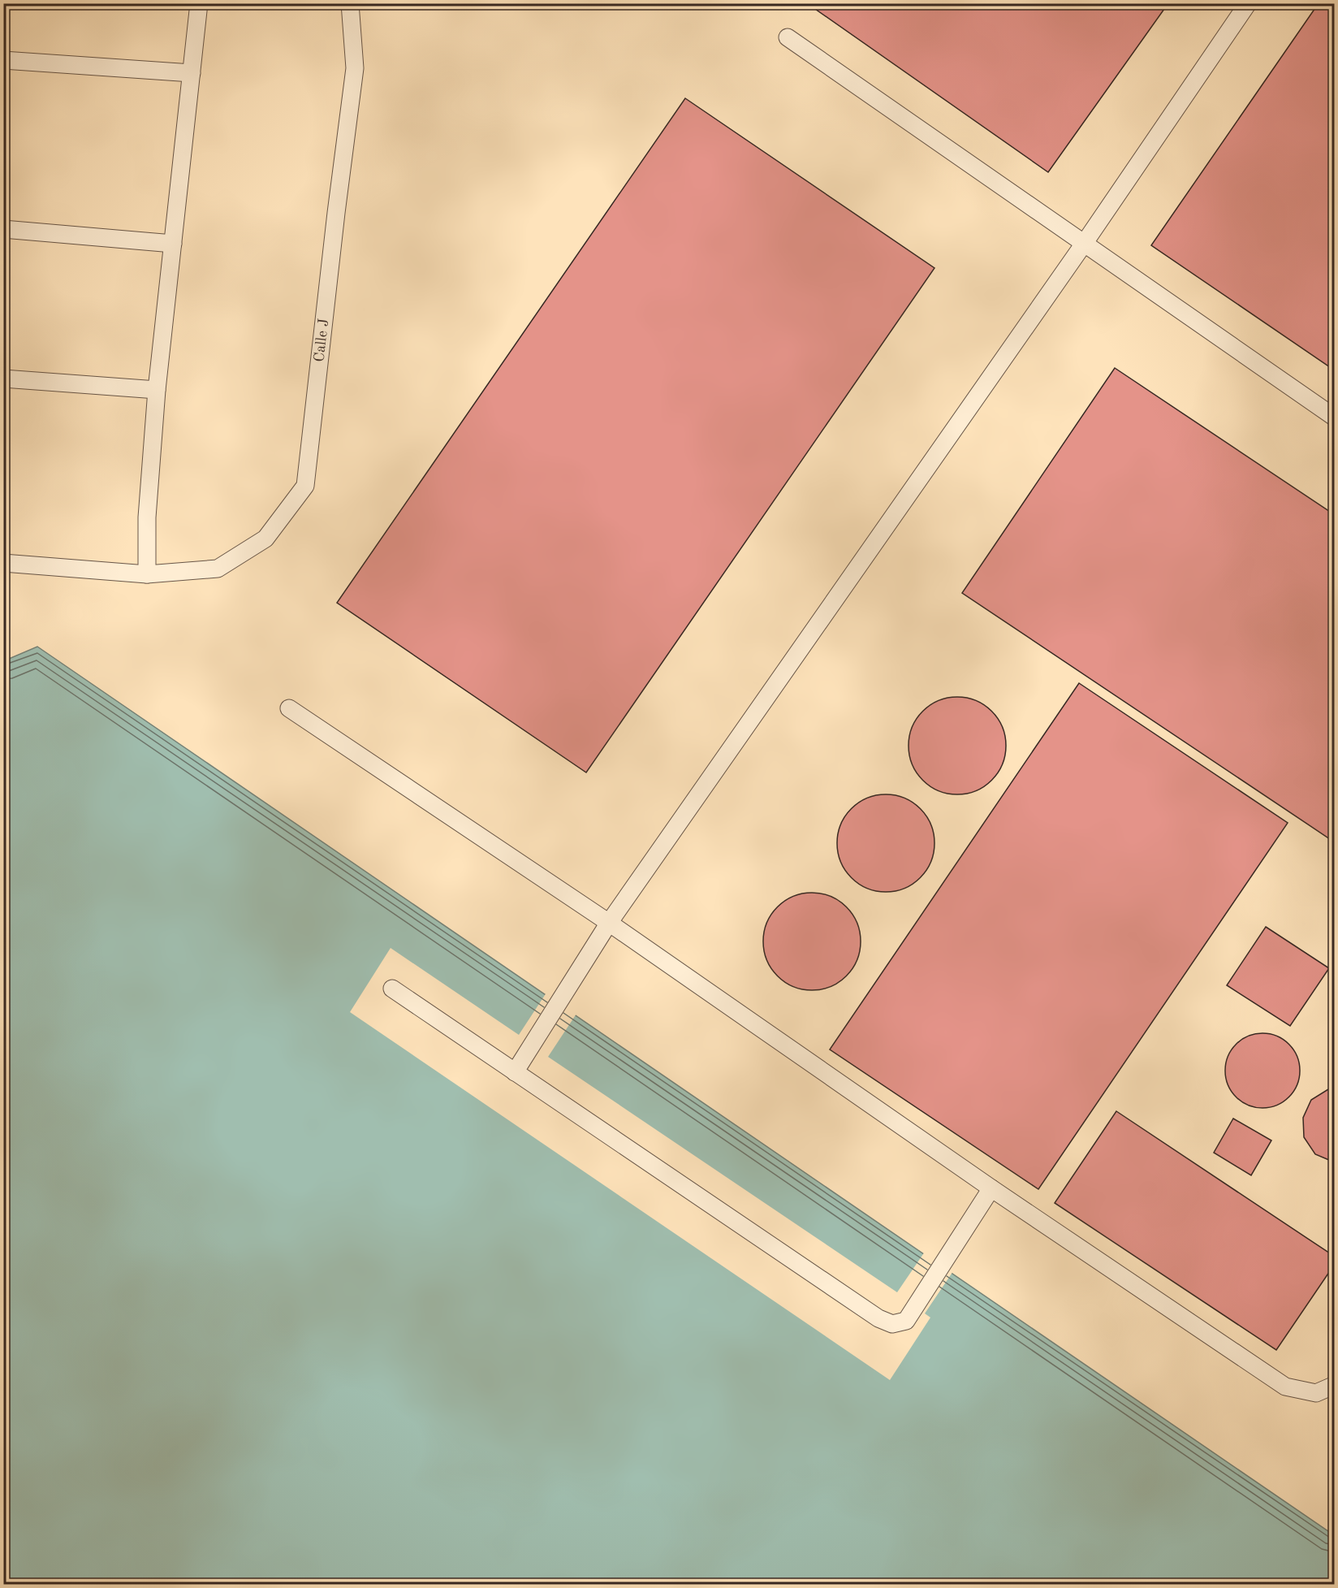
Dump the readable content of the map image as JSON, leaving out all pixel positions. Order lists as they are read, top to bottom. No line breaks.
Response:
{"streets":{"lane":["Calle J"]}}
